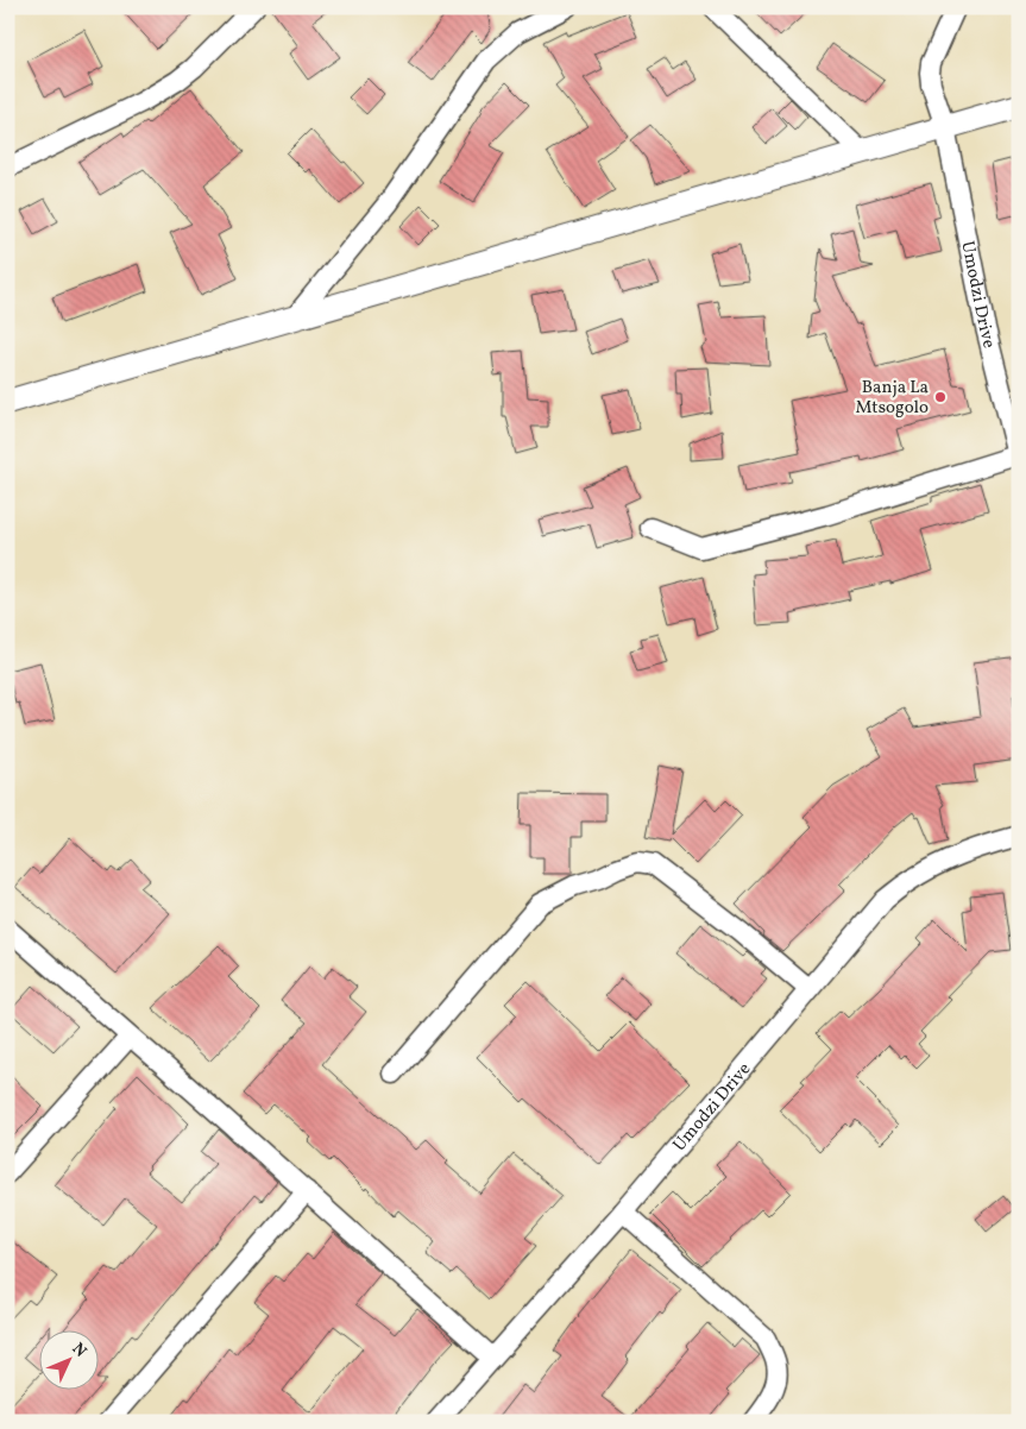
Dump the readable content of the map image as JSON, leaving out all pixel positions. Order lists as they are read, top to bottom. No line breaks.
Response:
{"streets":{"street":["Umodzi Drive"]},"places":["Banja La Mtsogolo"],"north":"top right"}
